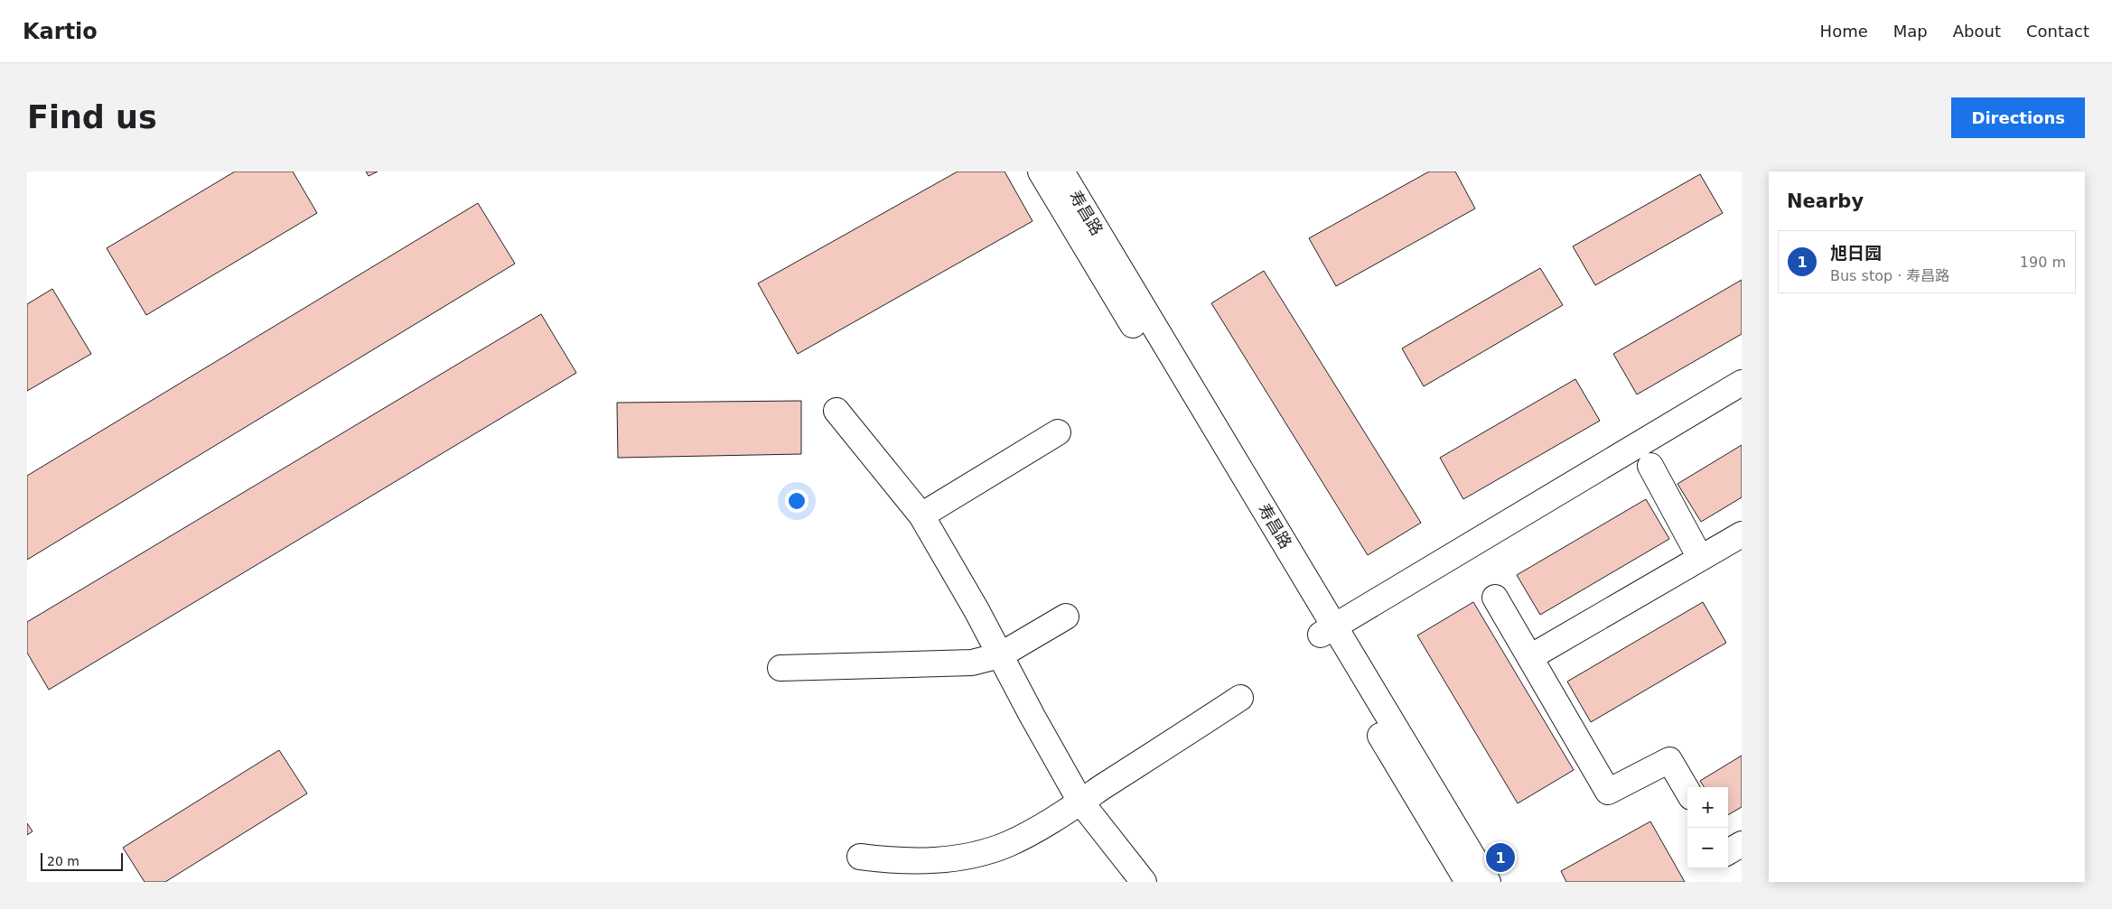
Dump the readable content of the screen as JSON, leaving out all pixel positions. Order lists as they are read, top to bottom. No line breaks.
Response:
{"streets":{"street":["寿昌路"]},"scale_bar":"20 m","page":{"header":"Kartio","nav":["Home","Map","About","Contact"],"buttons":"Directions","title":"Find us","heading":"Nearby","list":[{"mark":"1","name":"旭日园","note":"Bus stop · 寿昌路","value":"190 m"}],"map_buttons":["+","−"],"pins":"1","scale":"20 m"}}
